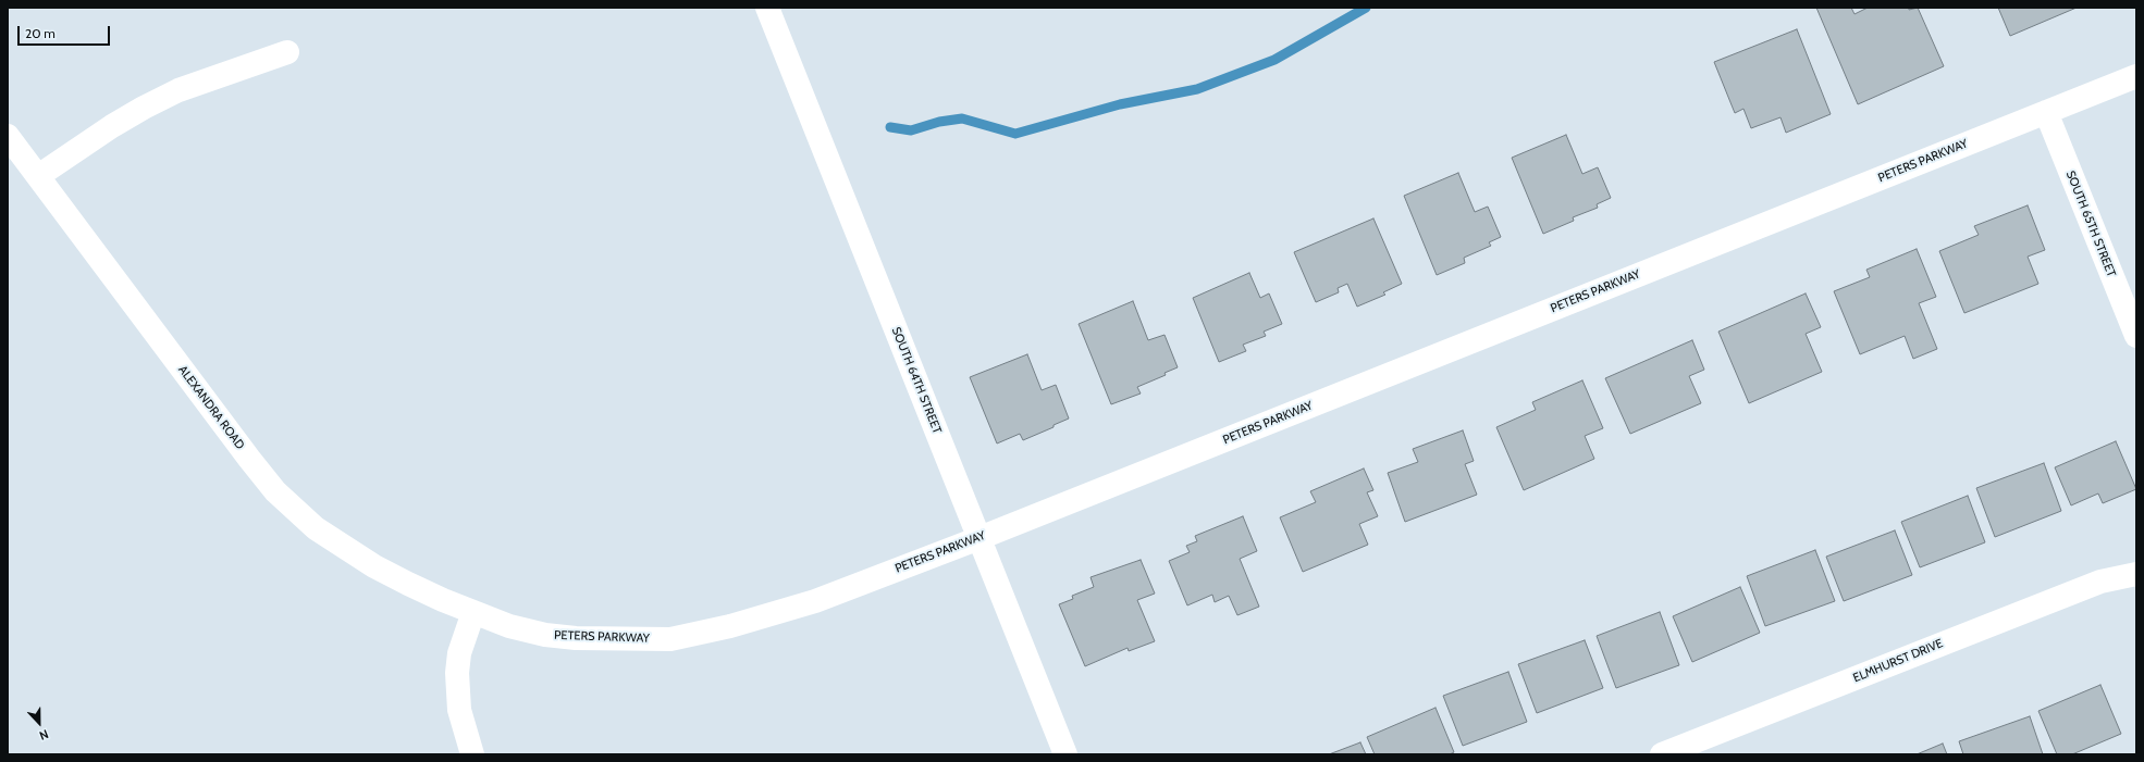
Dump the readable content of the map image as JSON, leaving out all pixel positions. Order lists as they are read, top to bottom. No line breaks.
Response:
{"streets":{"street":["PETERS PARKWAY","SOUTH 65TH STREET","SOUTH 64TH STREET","ALEXANDRA ROAD","ELMHURST DRIVE"]},"crossings":[["PETERS PARKWAY","SOUTH 65TH STREET"],["PETERS PARKWAY","SOUTH 64TH STREET"],["PETERS PARKWAY","ALEXANDRA ROAD"]],"scale_bar":"20 m","north":"bottom"}
